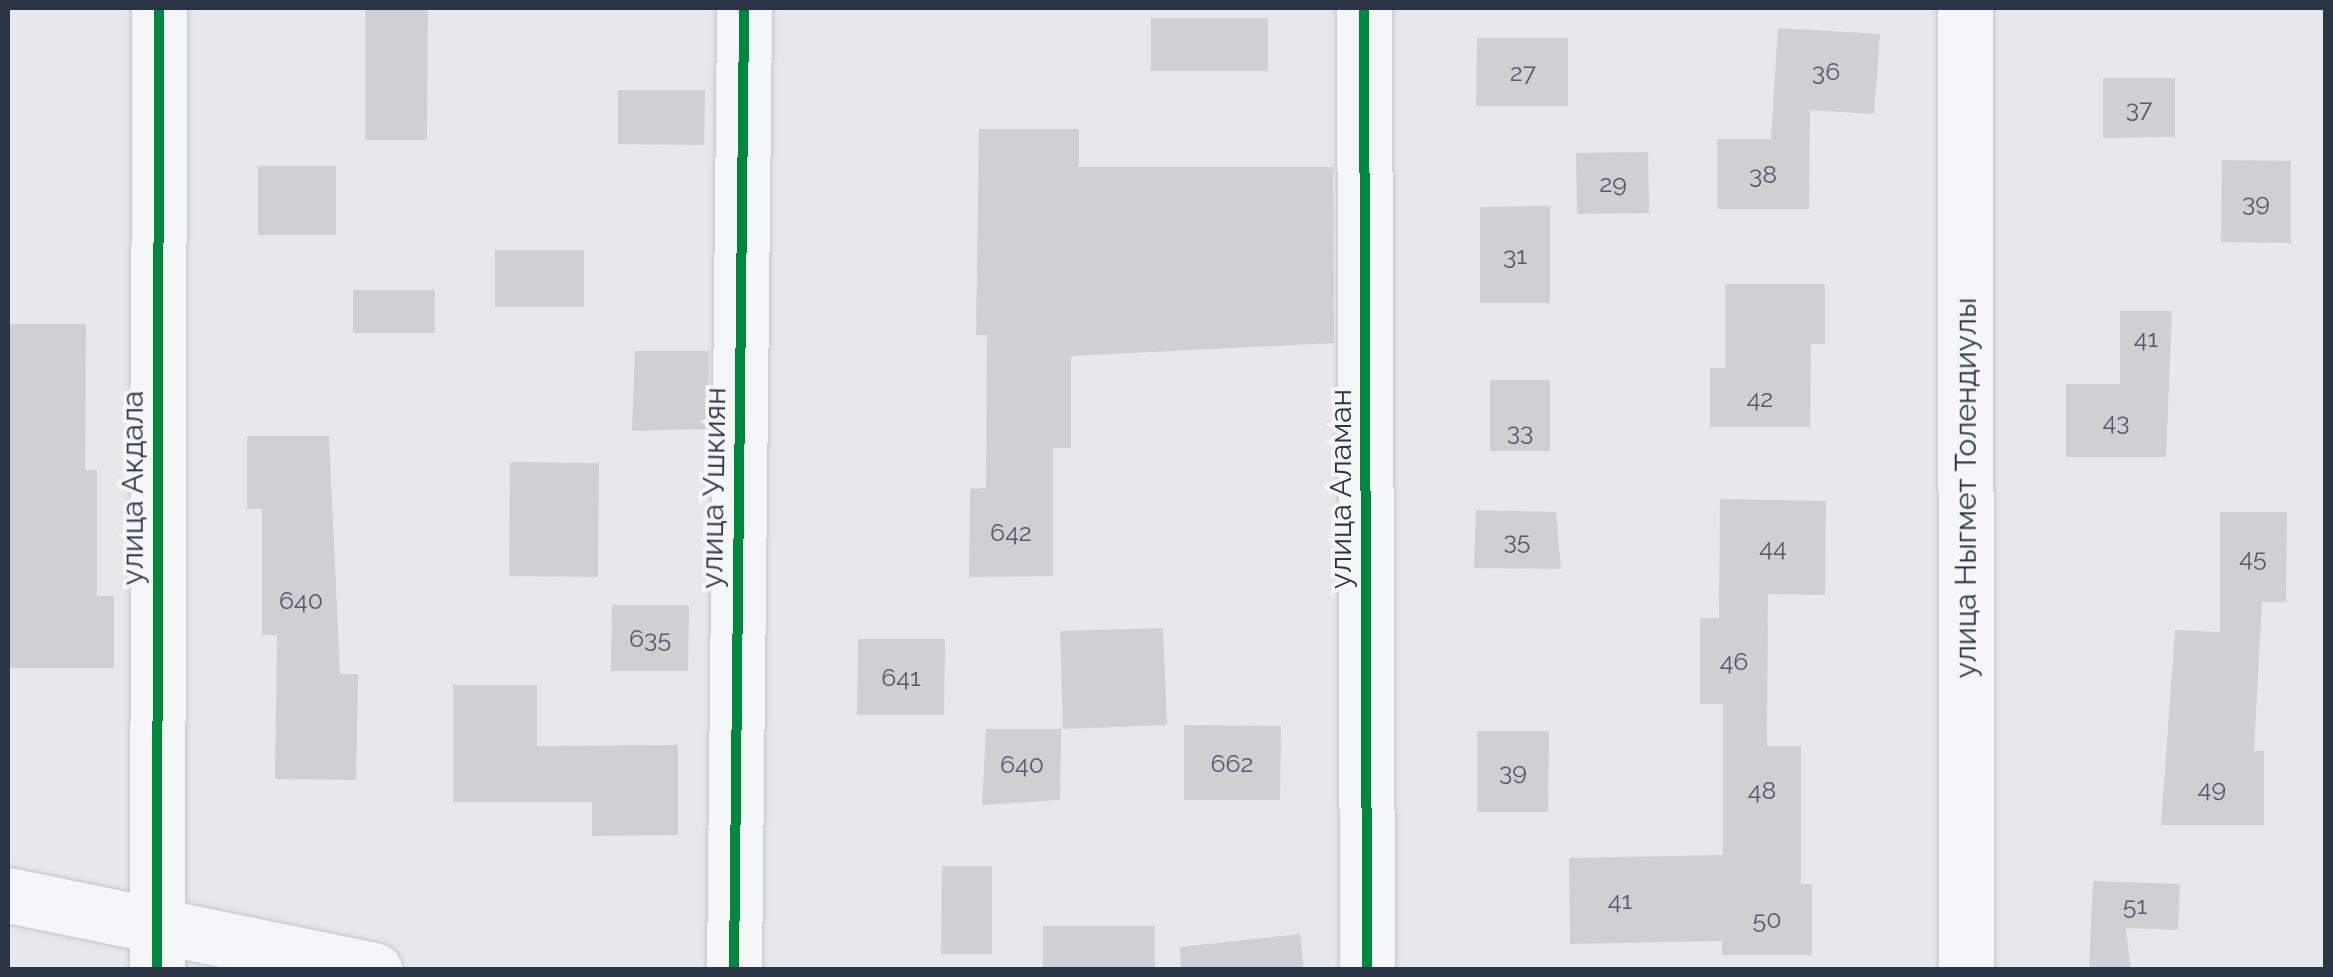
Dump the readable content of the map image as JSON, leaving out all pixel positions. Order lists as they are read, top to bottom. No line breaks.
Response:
{"streets":{"street":["улица Акдала","улица Ушкиян","улица Ныгмет Толендиулы","улица Аламан"]},"house_numbers":["36","27","37","38","29","39","31","41","42","43","33","642","35","44","45","640","635","46","641","662","640","39","49","48","41","51","50"]}
